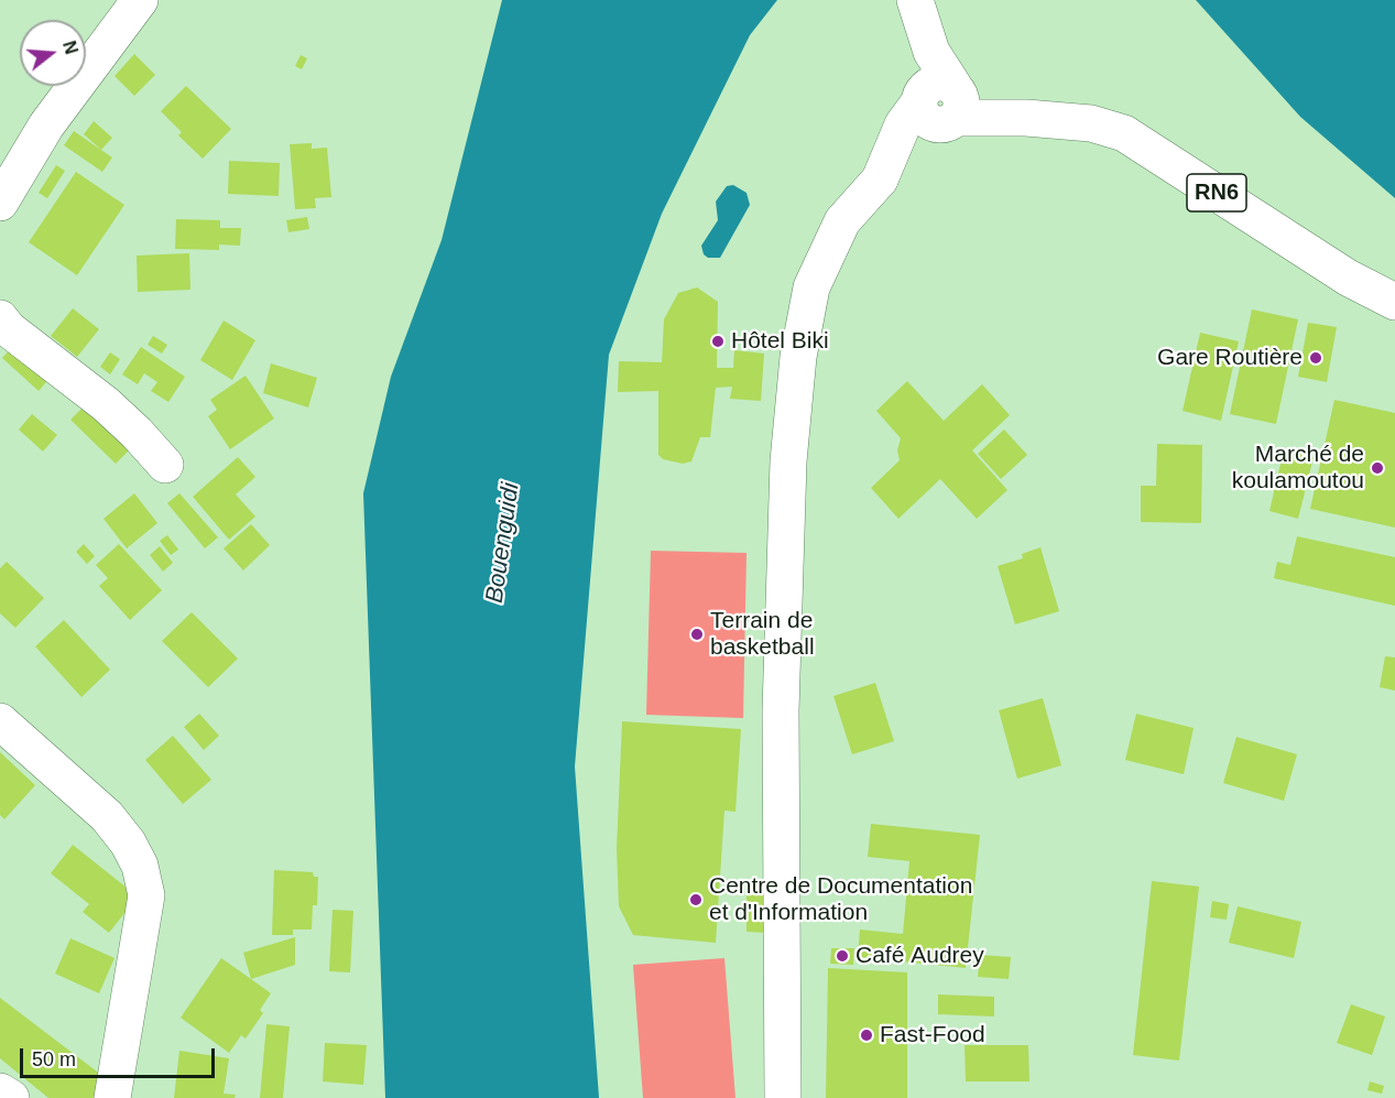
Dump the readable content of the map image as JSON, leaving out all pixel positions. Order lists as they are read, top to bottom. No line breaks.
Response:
{"streets":{"main road":["RN6"]},"water":["Bouenguidi"],"places":["Hôtel Biki","Gare Routière","Marché de koulamoutou","Terrain de basketball","Centre de Documentation et d'Information","Café Audrey","Fast-Food"],"scale_bar":"50 m","north":"right"}
